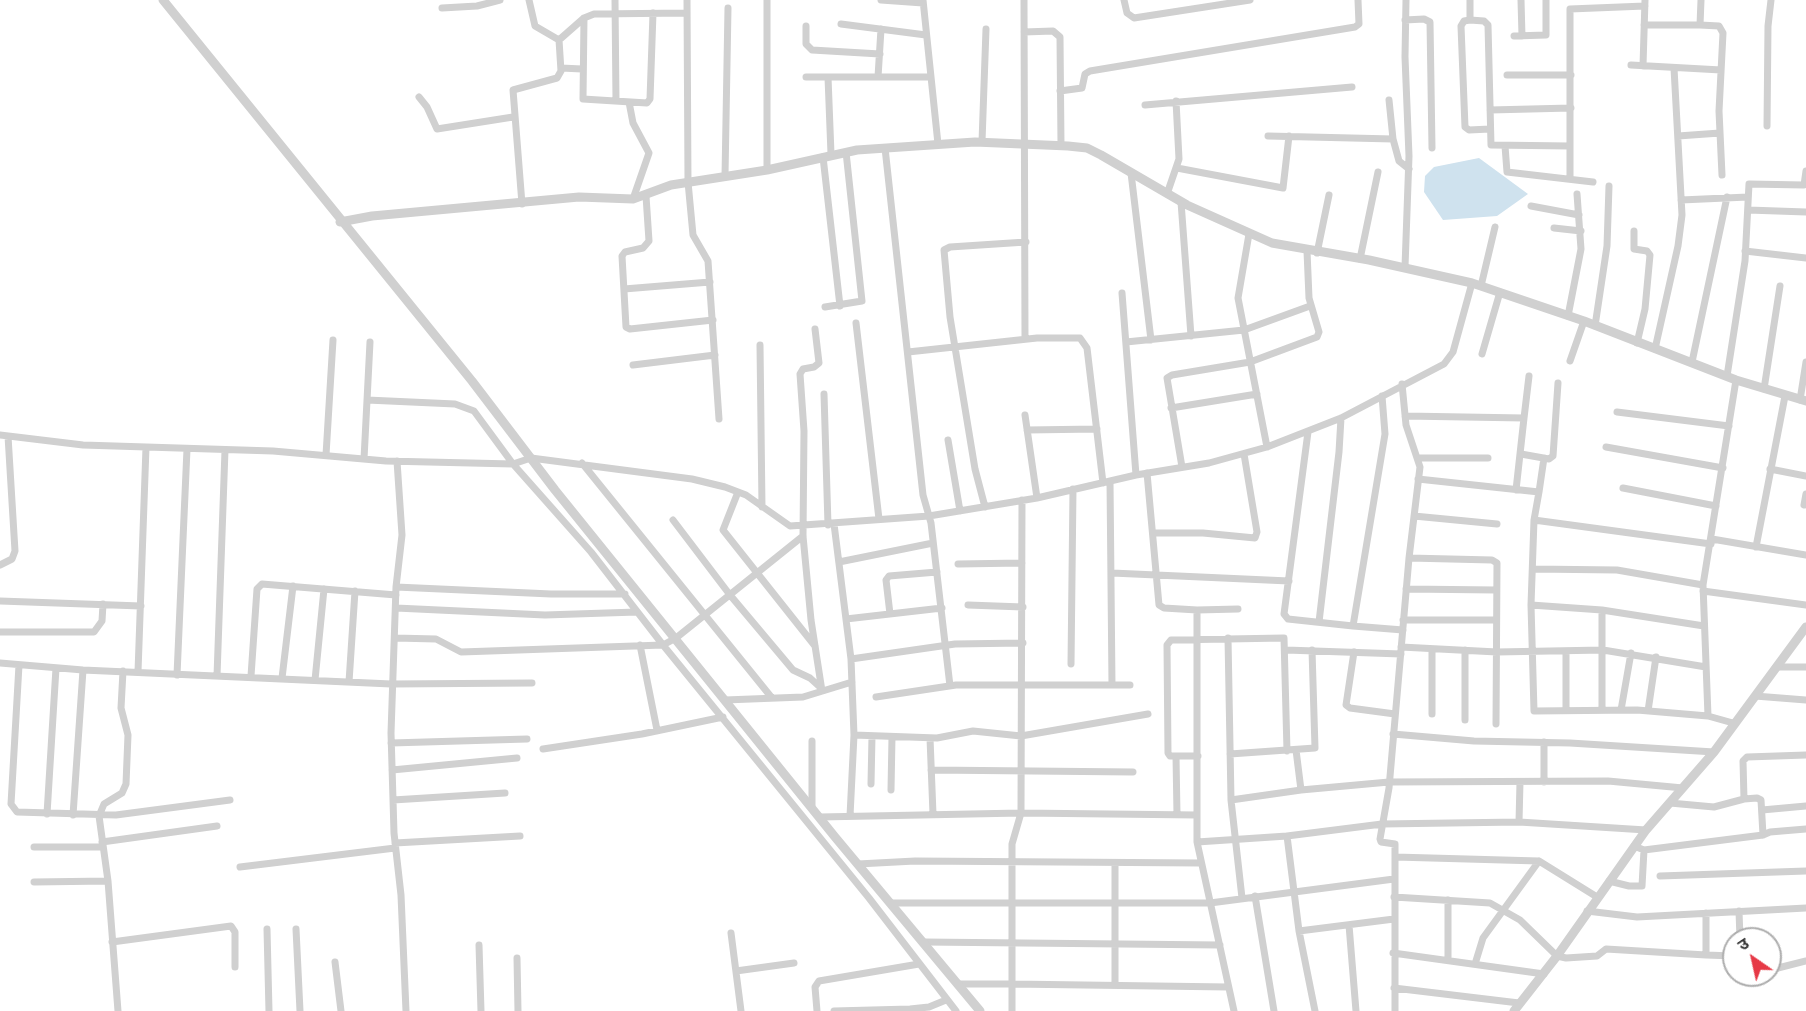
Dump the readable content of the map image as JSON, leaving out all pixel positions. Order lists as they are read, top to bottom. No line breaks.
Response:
{"north":"top left"}
